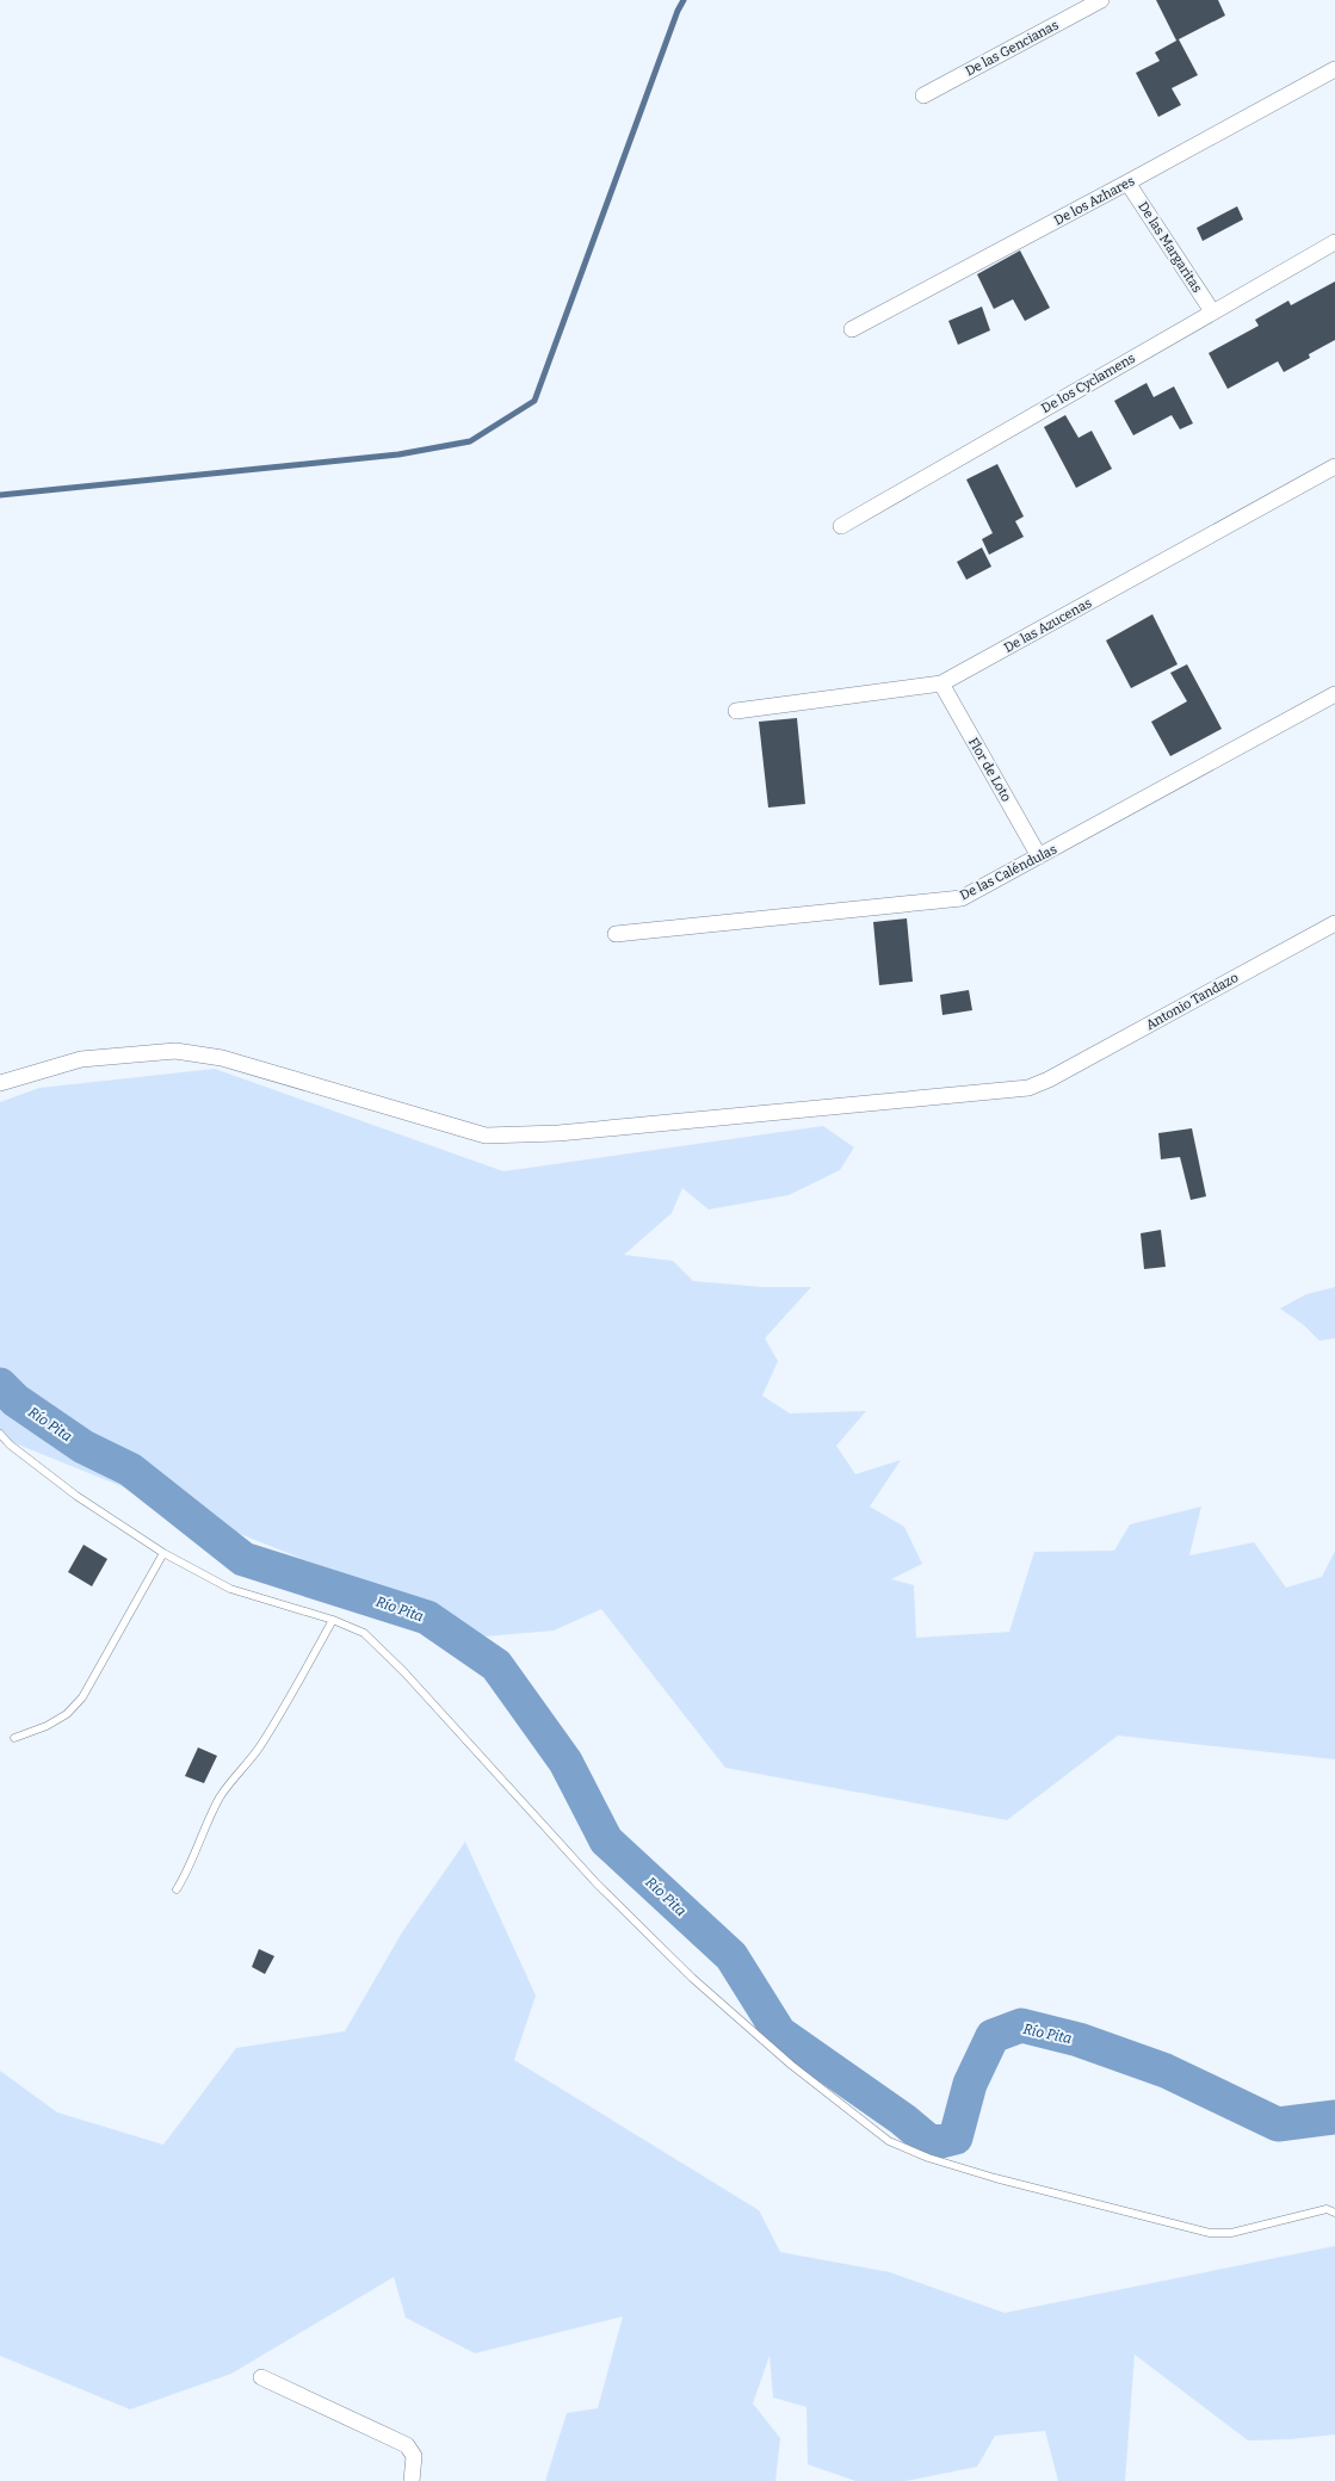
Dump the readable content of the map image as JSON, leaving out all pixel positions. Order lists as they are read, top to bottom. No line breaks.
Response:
{"streets":{"street":["De las Gencianas","De los Azhares","De las Margaritas","De los Cyclamens","De las Azucenas","Flor de Loto","De las Caléndulas","Antonio Tandazo"]},"crossings":[["De los Azhares","De las Margaritas"],["De las Margaritas","De los Cyclamens"],["De las Azucenas","Flor de Loto"],["Flor de Loto","De las Caléndulas"]],"water":["Río Pita"]}
